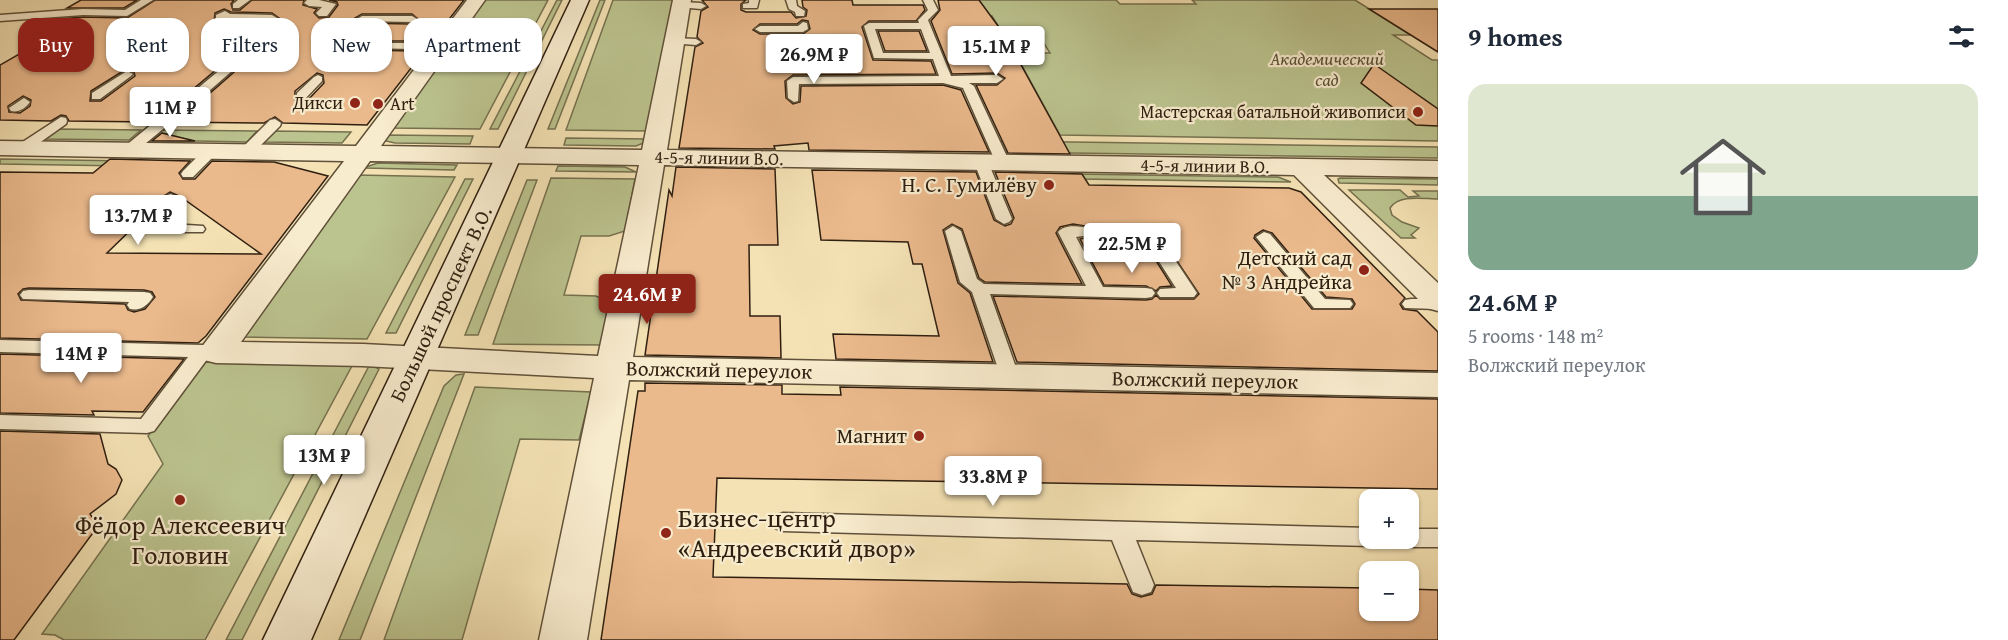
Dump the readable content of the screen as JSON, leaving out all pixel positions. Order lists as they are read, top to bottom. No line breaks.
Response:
{"streets":{"street":["4-5-я линии В.О.","Большой проспект В.О.","Волжский переулок"]},"crossings":[["4-5-я линии В.О.","Большой проспект В.О."],["Большой проспект В.О.","Волжский переулок"]],"parks":["Академический сад"],"places":["Дикси","Art","Мастерская батальной живописи","Н. С. Гумилёву","Детский сад № 3 Андрейка","Магнит","Фёдор Алексеевич Головин","Бизнес-центр «Андреевский двор»"],"page":{"heading":"9 homes","chip":["Buy","Rent","Filters","New","Apartment"],"price":["15.1M ₽","26.9M ₽","11M ₽","13.7M ₽","22.5M ₽","24.6M ₽","14M ₽","13M ₽","33.8M ₽"],"list":[{"name":"24.6M ₽","note":"5 rooms · 148 m² · Волжский переулок"}],"map_buttons":["+","−"]}}
